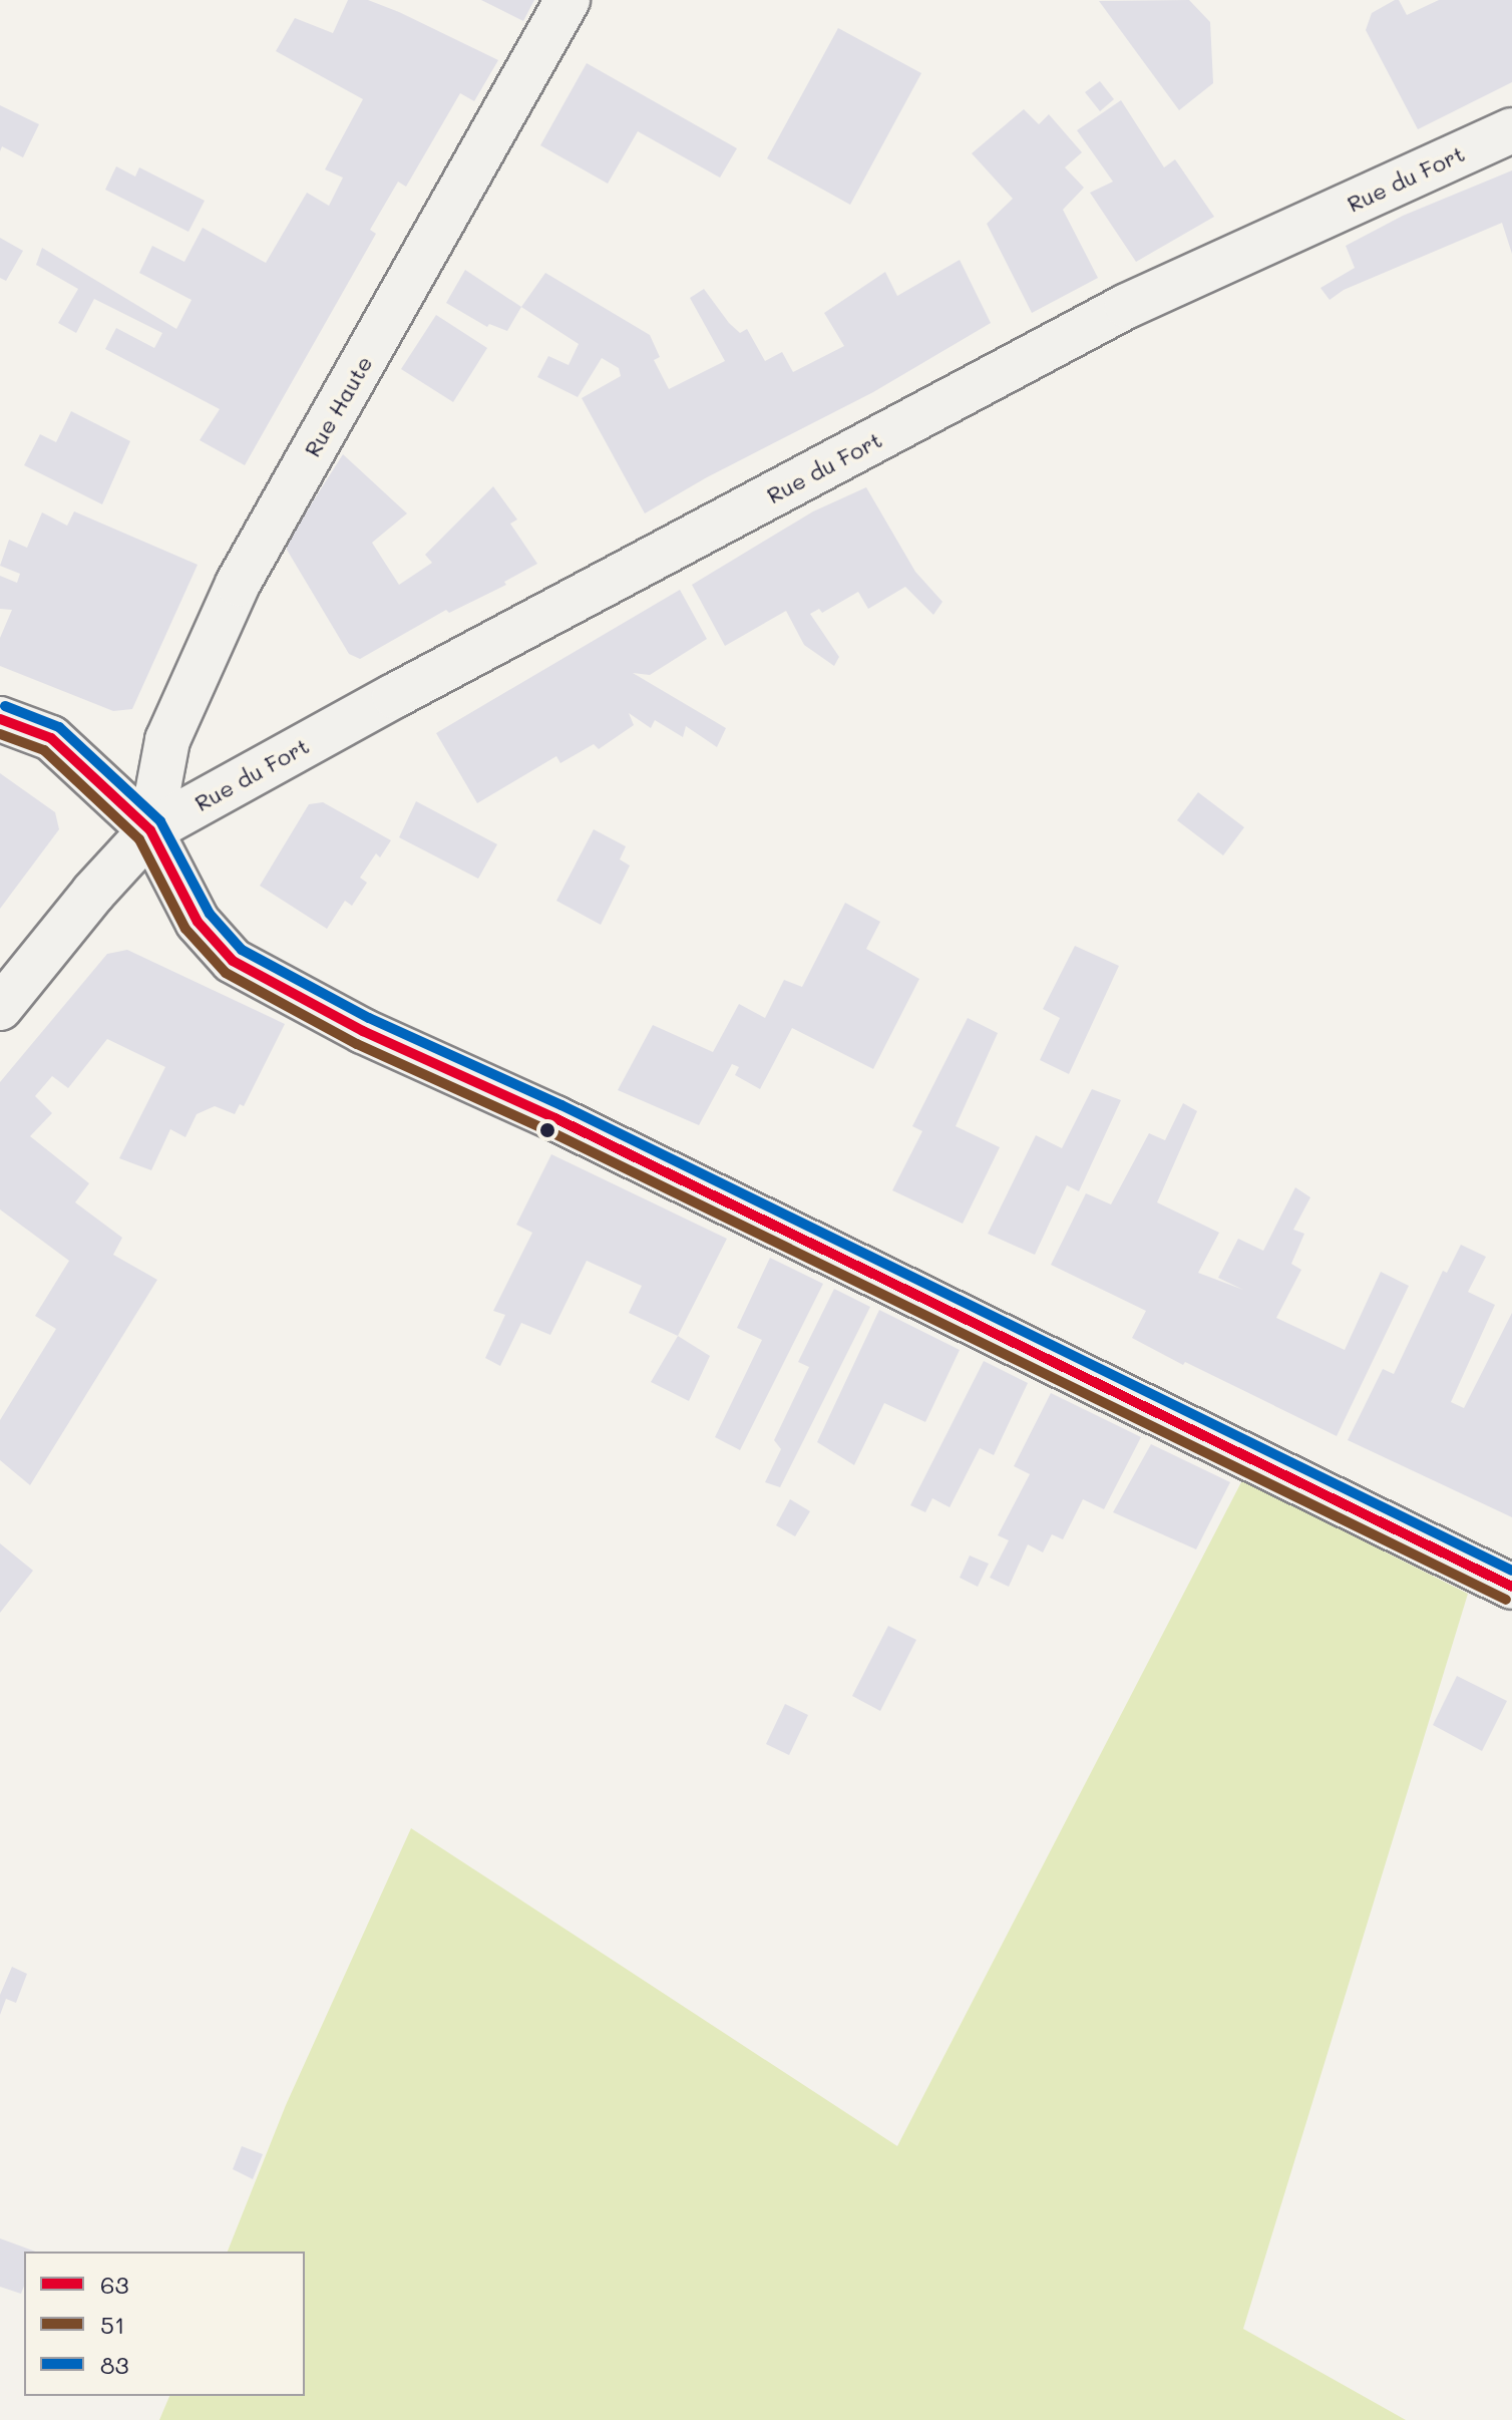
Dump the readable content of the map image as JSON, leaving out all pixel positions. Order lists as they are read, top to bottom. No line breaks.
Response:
{"streets":{"street":["Rue du Fort","Rue Haute"]},"crossings":[["Rue du Fort","Rue Haute"]],"lines":["transit line 83","transit line 63","transit line 51"],"legend":["63","51","83"]}
